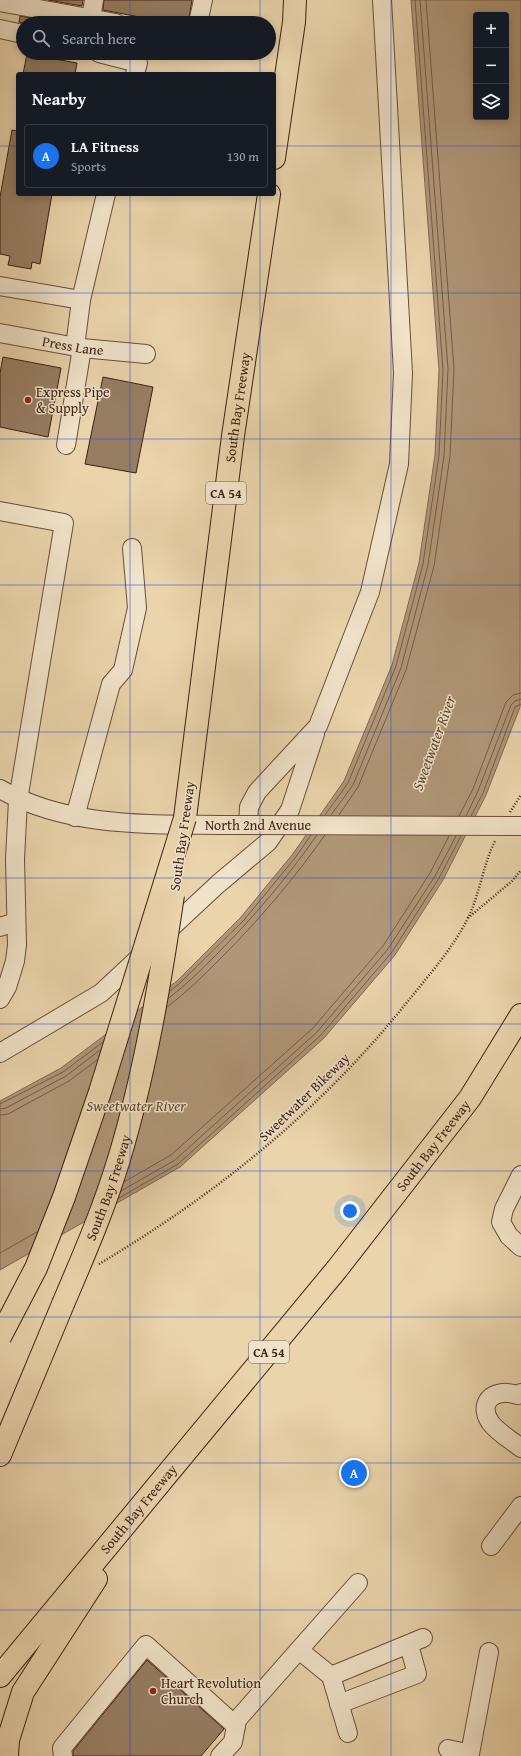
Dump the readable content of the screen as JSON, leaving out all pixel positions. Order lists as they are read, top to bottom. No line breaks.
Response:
{"streets":{"highway":["South Bay Freeway","CA 54"],"street":["Press Lane","North 2nd Avenue"],"path":["Sweetwater Bikeway"]},"water":["Sweetwater River"],"places":["Express Pipe & Supply","Heart Revolution Church"],"page":{"map_buttons":["+","−"],"search":"Search here","heading":"Nearby","list":[{"mark":"A","name":"LA Fitness","note":"Sports","value":"130 m"}],"pins":"A"}}
